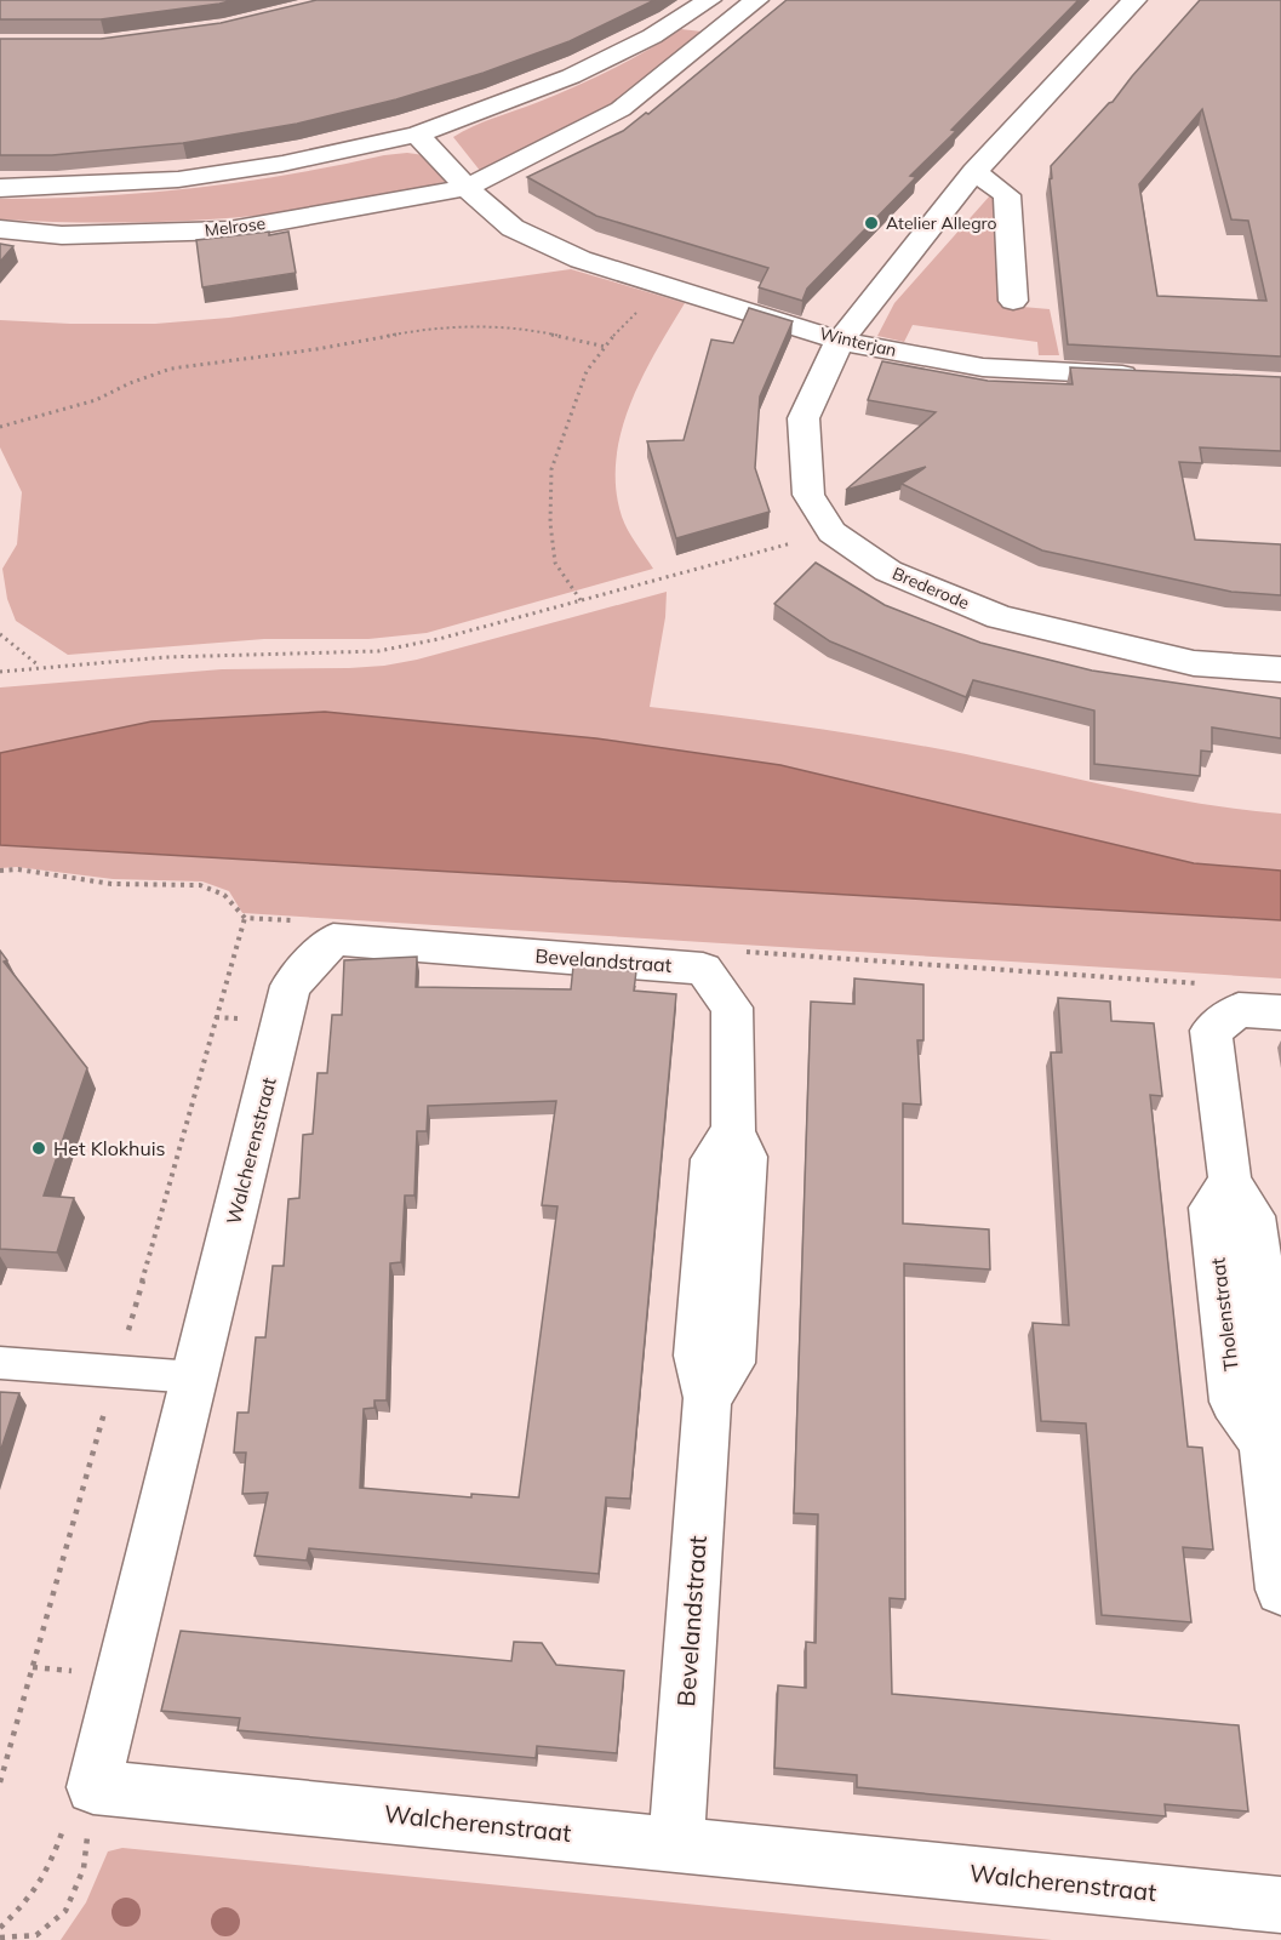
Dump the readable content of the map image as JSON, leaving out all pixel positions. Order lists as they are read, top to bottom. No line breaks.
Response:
{"streets":{"street":["Melrose","Winterjan","Brederode","Bevelandstraat","Walcherenstraat","Tholenstraat"]},"crossings":[["Melrose","Winterjan"],["Winterjan","Brederode"],["Bevelandstraat","Walcherenstraat"]],"places":["Atelier Allegro","Het Klokhuis"]}
